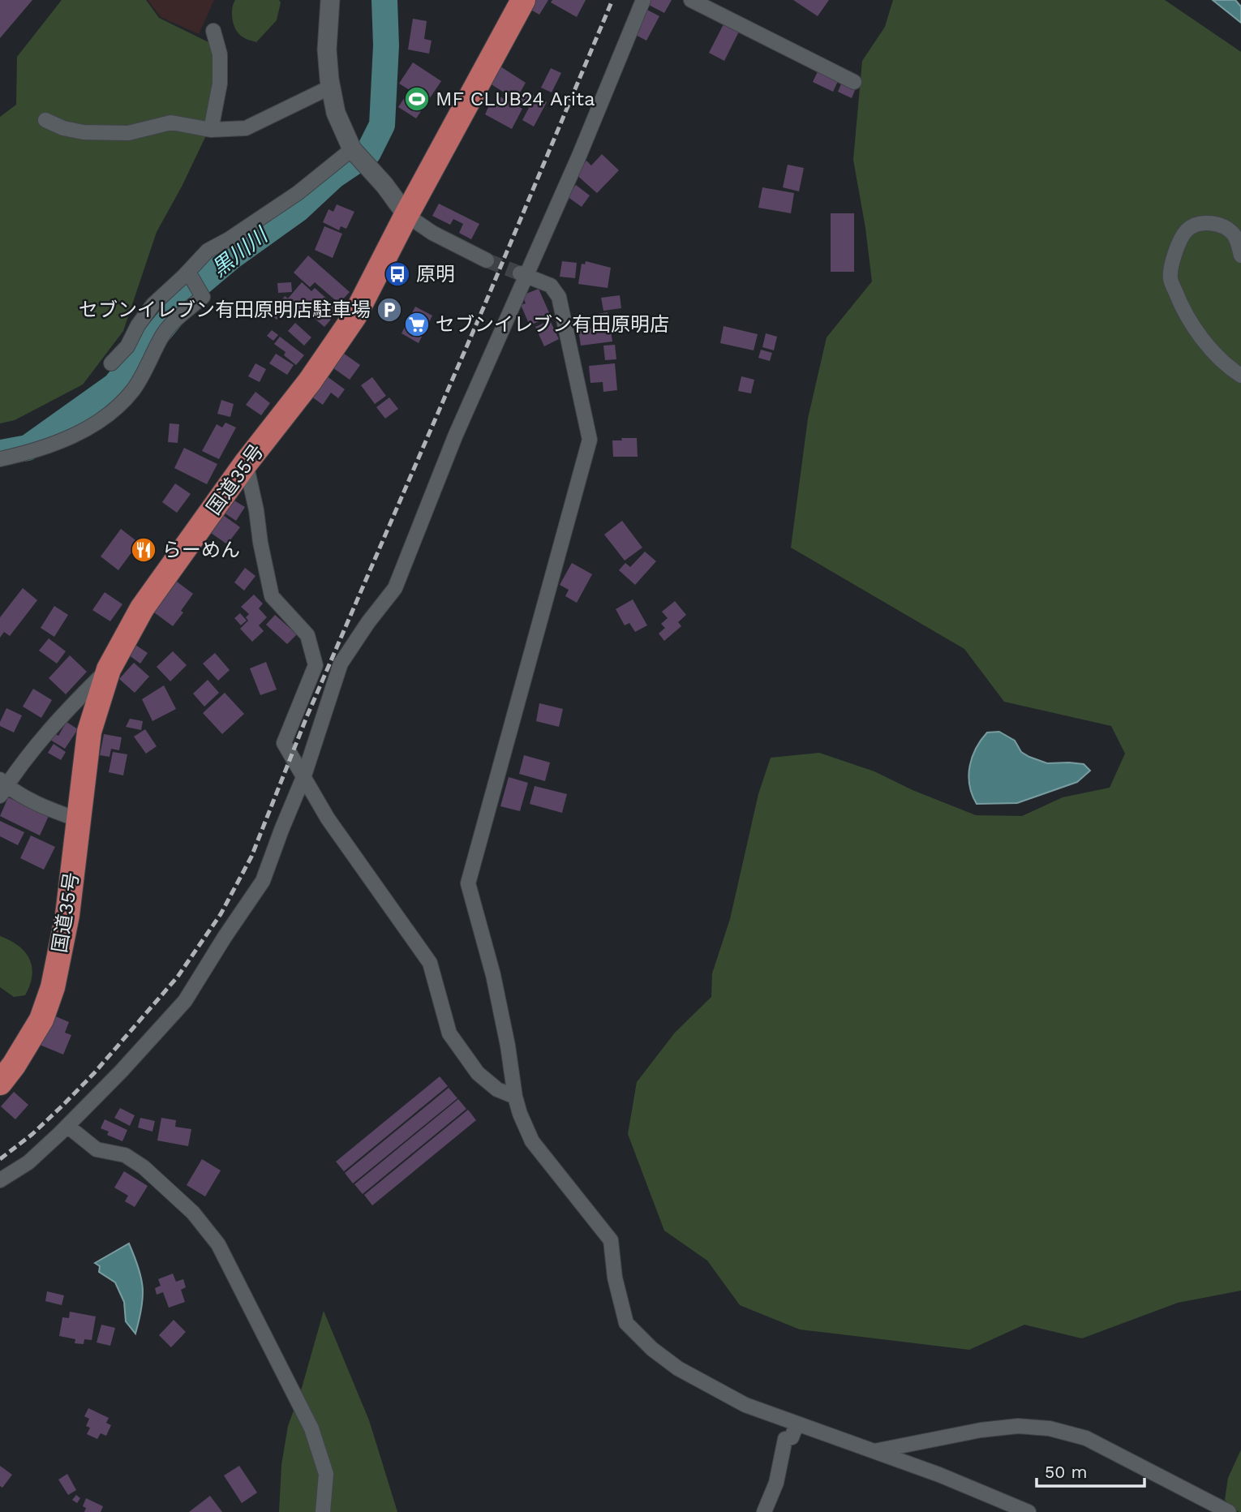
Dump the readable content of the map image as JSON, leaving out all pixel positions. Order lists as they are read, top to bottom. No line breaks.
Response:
{"streets":{"highway":["国道35号"]},"water":["黒川川"],"places":{"sports":["MF CLUB24 Arita"],"bus stop":["原明"],"parking":["セブンイレブン有田原明店駐車場"],"supermarket":["セブンイレブン有田原明店"],"restaurant":["らーめん"]},"scale_bar":"50 m"}
